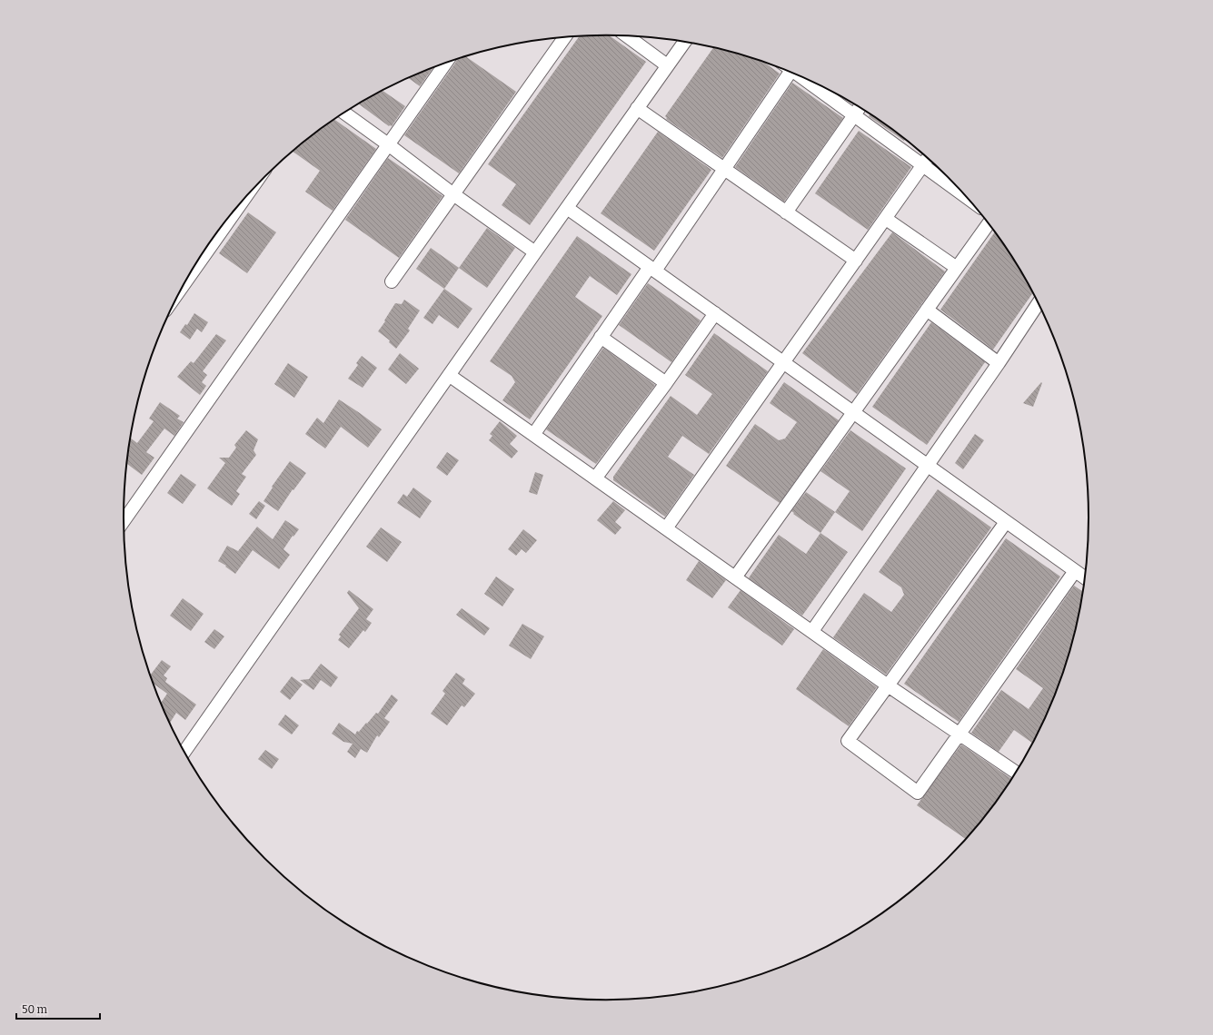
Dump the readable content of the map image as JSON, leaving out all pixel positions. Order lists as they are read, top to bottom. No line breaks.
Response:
{"scale_bar":"50 m"}
